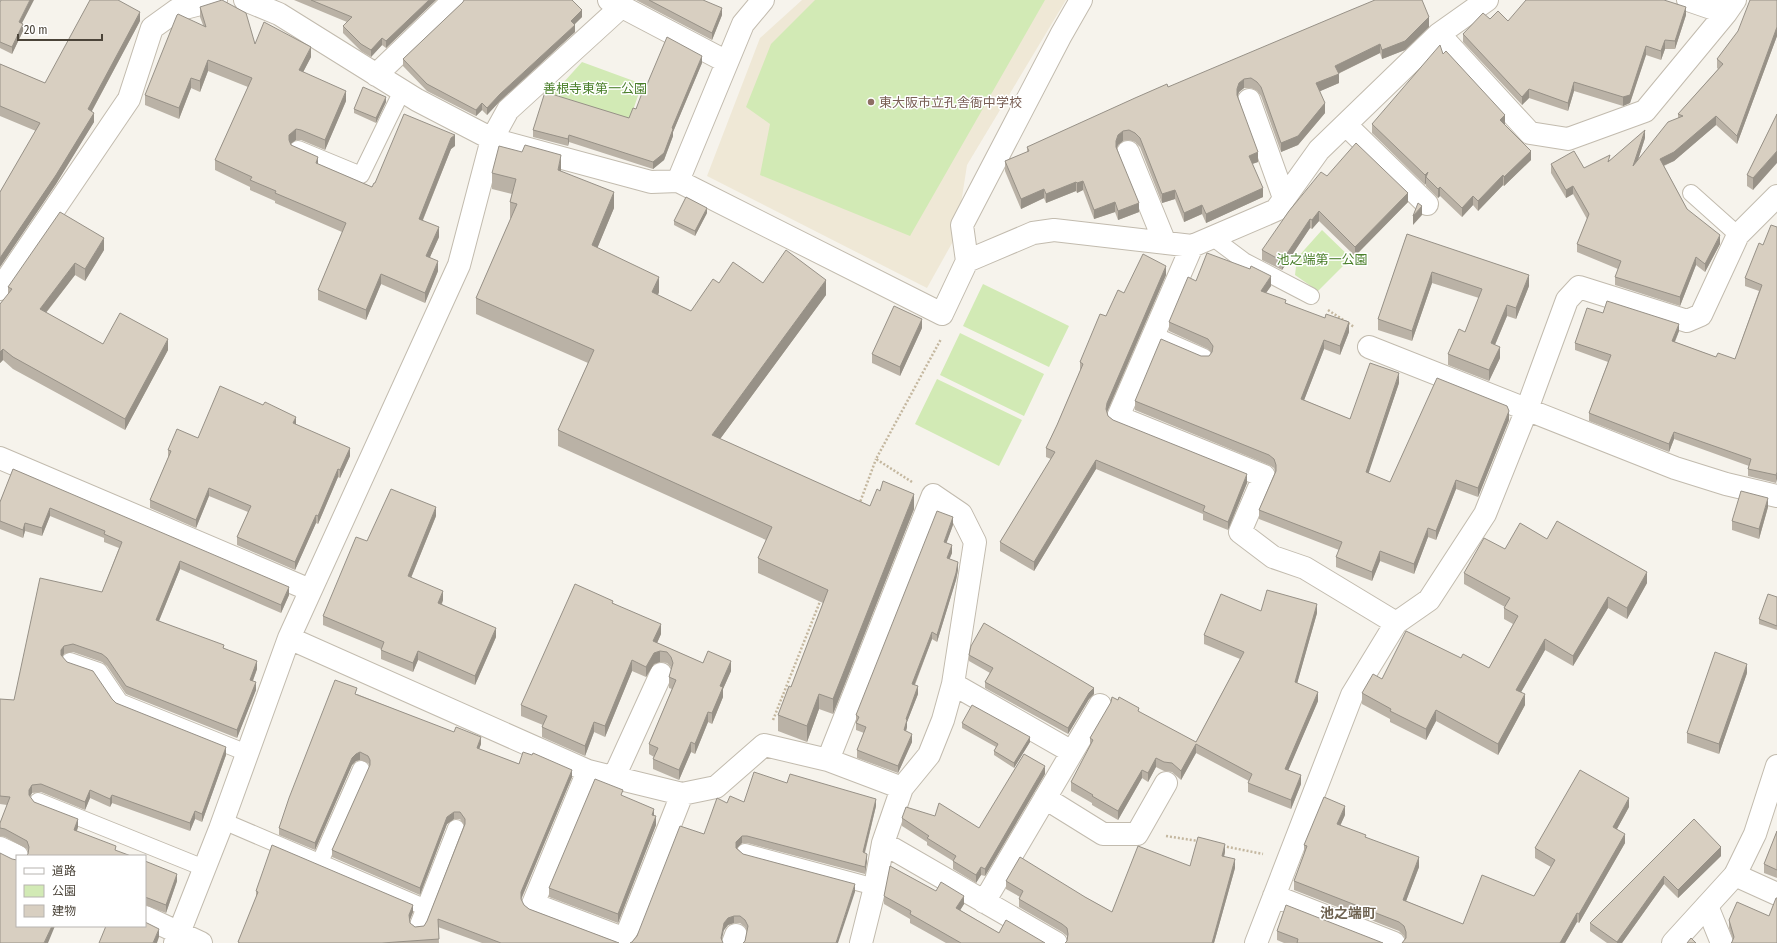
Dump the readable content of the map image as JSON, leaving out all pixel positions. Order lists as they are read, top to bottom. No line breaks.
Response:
{"districts":["池之端町"],"parks":["善根寺東第一公園","池之端第一公園"],"places":["東大阪市立孔舎衙中学校"],"legend":["道路","公園","建物"],"scale_bar":"20 m"}
